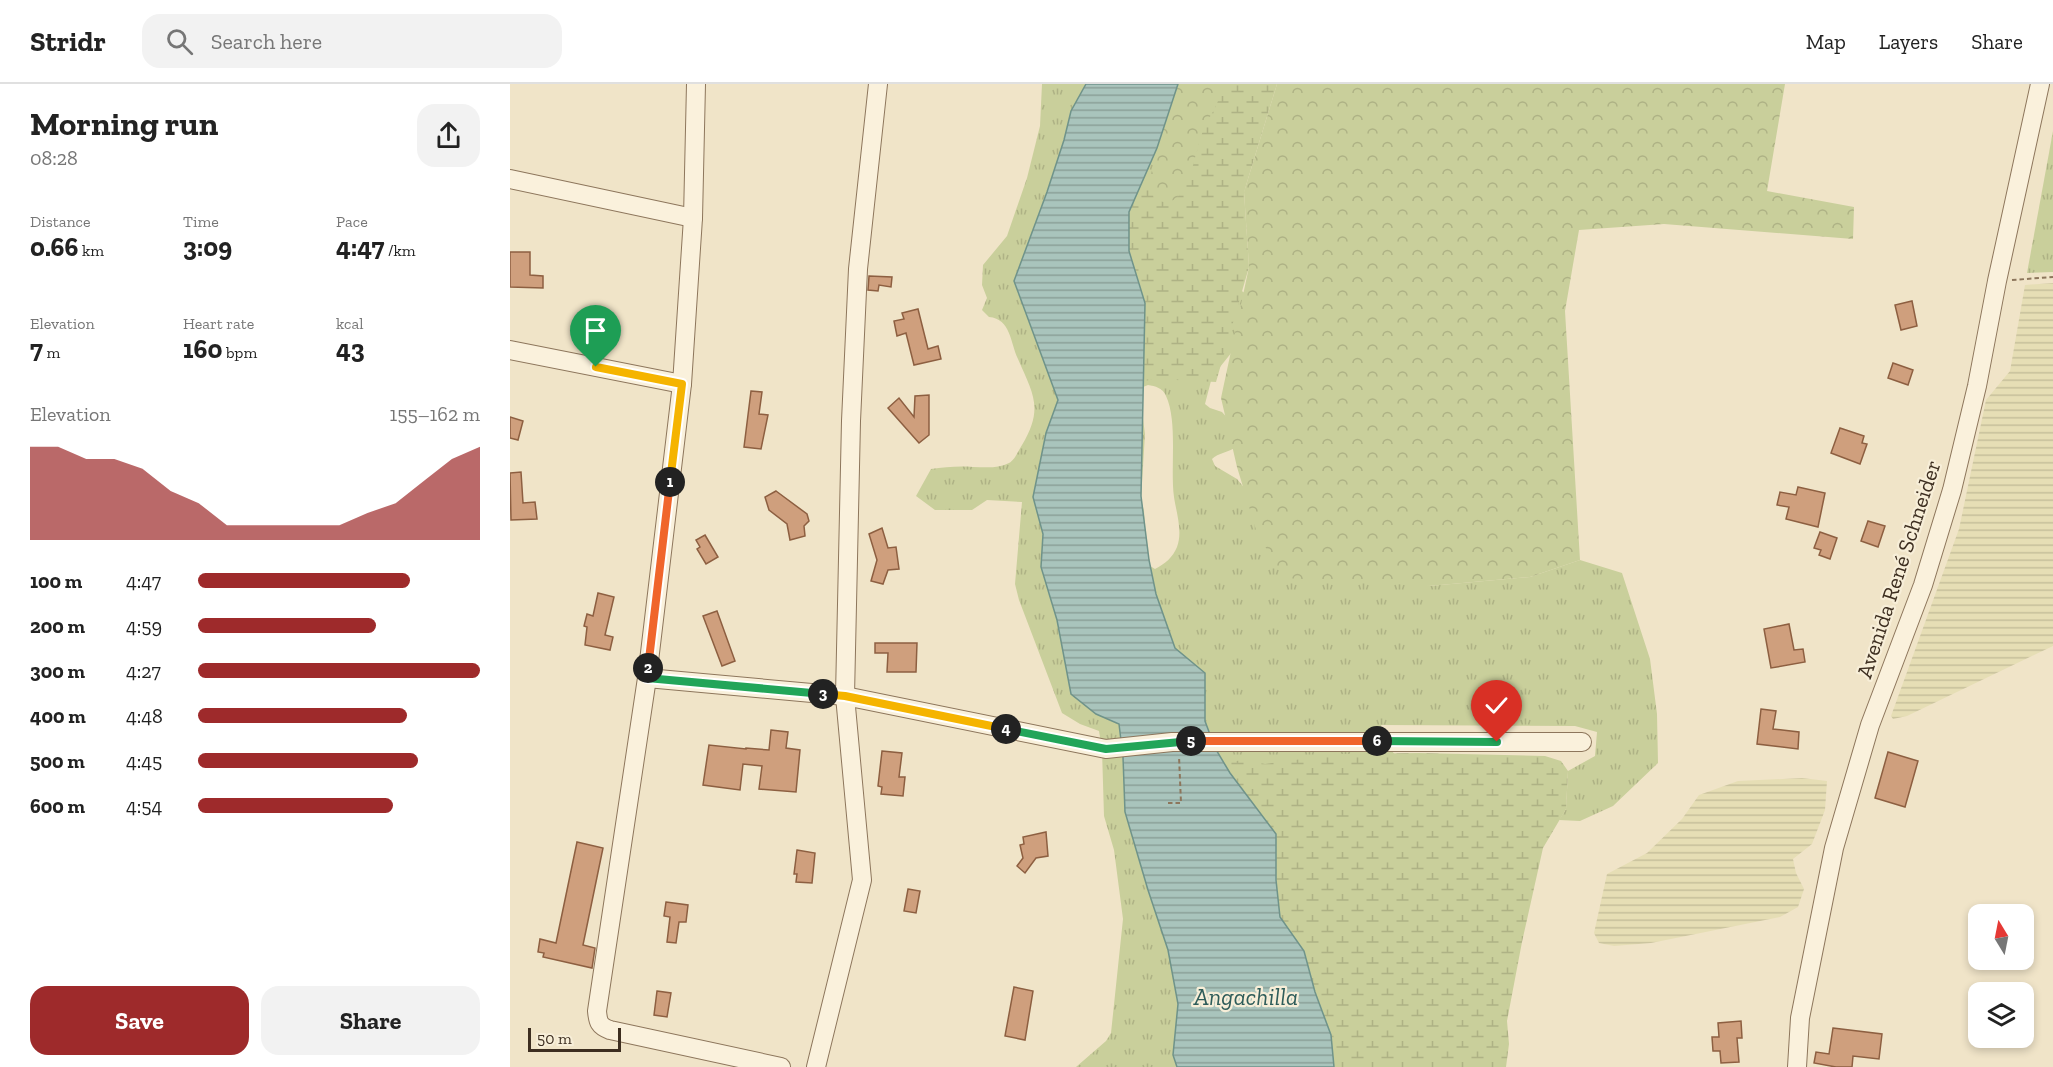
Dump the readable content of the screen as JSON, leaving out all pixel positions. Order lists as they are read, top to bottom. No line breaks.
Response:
{"streets":{"street":["Avenida René Schneider"]},"water":["Angachilla"],"scale_bar":"50 m","north":"top","page":{"header":"Stridr","search":"Search here","nav":["Map","Layers","Share"],"heading":["Morning run","08:28"],"stats":[["Distance","0.66 km"],["Time","3:09"],["Pace","4:47 /km"],["Elevation","7 m"],["Heart rate","160 bpm"],["kcal","43"]],"chart":["Elevation","155–162 m"],"pins":["1","2","3","4","5","6"],"list":[{"name":"100 m","note":"4:47"},{"name":"200 m","note":"4:59"},{"name":"300 m","note":"4:27"},{"name":"400 m","note":"4:48"},{"name":"500 m","note":"4:45"},{"name":"600 m","note":"4:54"}],"buttons":["Save","Share"],"scale":"50 m"}}
